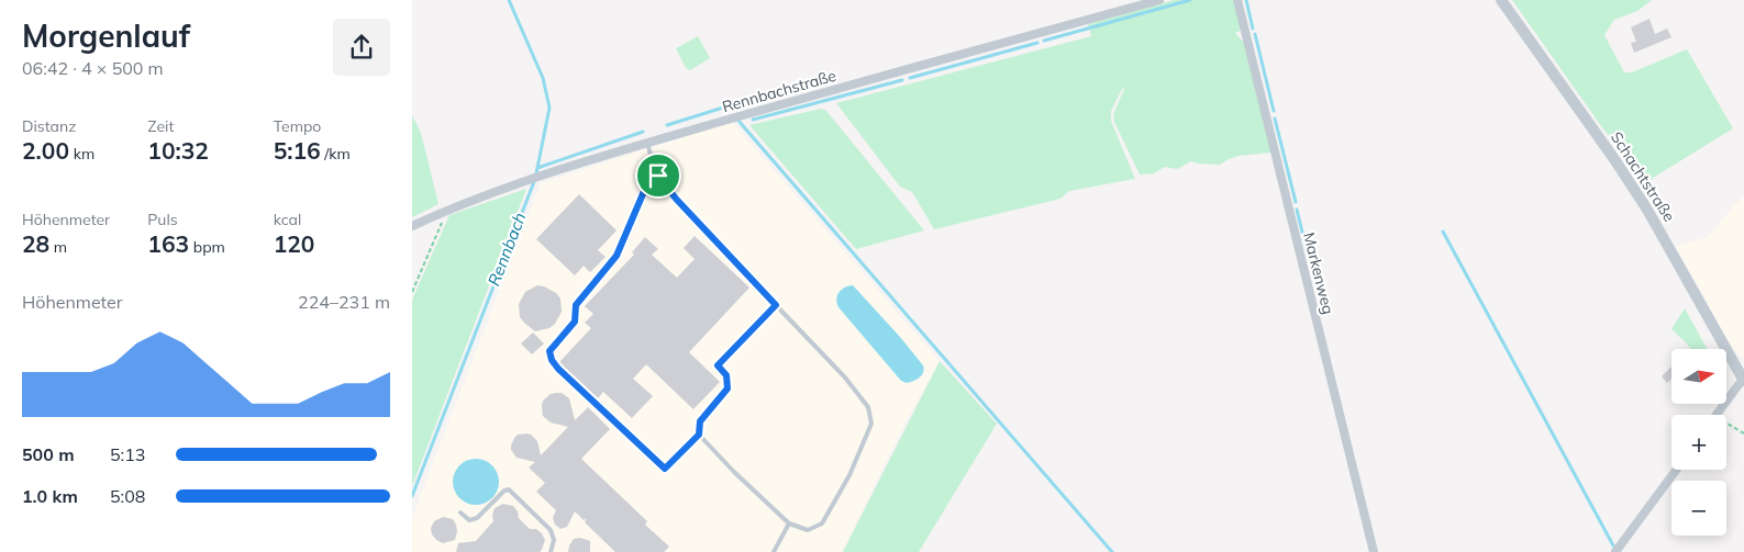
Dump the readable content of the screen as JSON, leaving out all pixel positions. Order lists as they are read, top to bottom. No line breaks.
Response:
{"streets":{"street":["Rennbachstraße","Schachtstraße","Markenweg"]},"water":["Rennbach"],"north":"right","page":{"heading":["Morgenlauf","06:42 · 4 × 500 m"],"stats":[["Distanz","2.00 km"],["Zeit","10:32"],["Tempo","5:16 /km"],["Höhenmeter","28 m"],["Puls","163 bpm"],["kcal","120"]],"chart":["Höhenmeter","224–231 m"],"map_buttons":["+","−"],"list":[{"name":"500 m","note":"5:13"},{"name":"1.0 km","note":"5:08"}]}}
